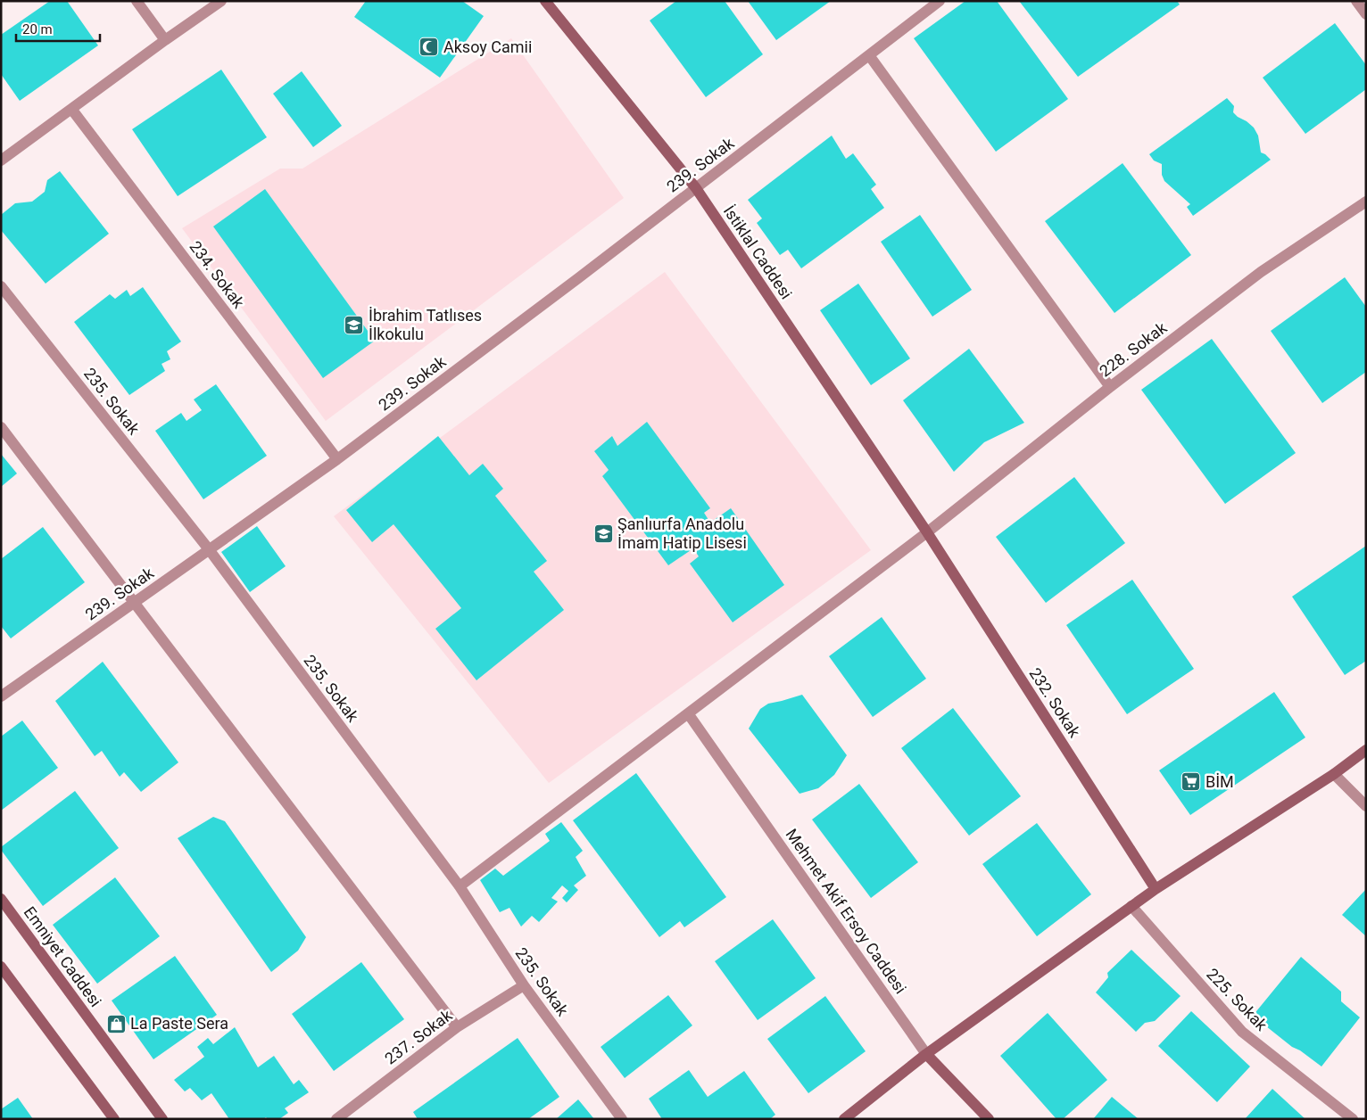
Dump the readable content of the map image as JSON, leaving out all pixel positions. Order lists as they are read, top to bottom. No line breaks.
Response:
{"streets":{"street":["239. Sokak","İstiklal Caddesi","234. Sokak","228. Sokak","235. Sokak","232. Sokak","Mehmet Akif Ersoy Caddesi","Emniyet Caddesi","225. Sokak","237. Sokak"]},"crossings":[["239. Sokak","İstiklal Caddesi"],["239. Sokak","234. Sokak"],["239. Sokak","235. Sokak"],["İstiklal Caddesi","228. Sokak"],["İstiklal Caddesi","232. Sokak"],["228. Sokak","235. Sokak"],["228. Sokak","232. Sokak"],["228. Sokak","Mehmet Akif Ersoy Caddesi"],["235. Sokak","237. Sokak"]],"places":{"mosque":["Aksoy Camii"],"school or university":["İbrahim Tatlıses İlkokulu","Şanlıurfa Anadolu İmam Hatip Lisesi"],"supermarket":["BİM"],"shop":["La Paste Sera"]},"scale_bar":"20 m"}
